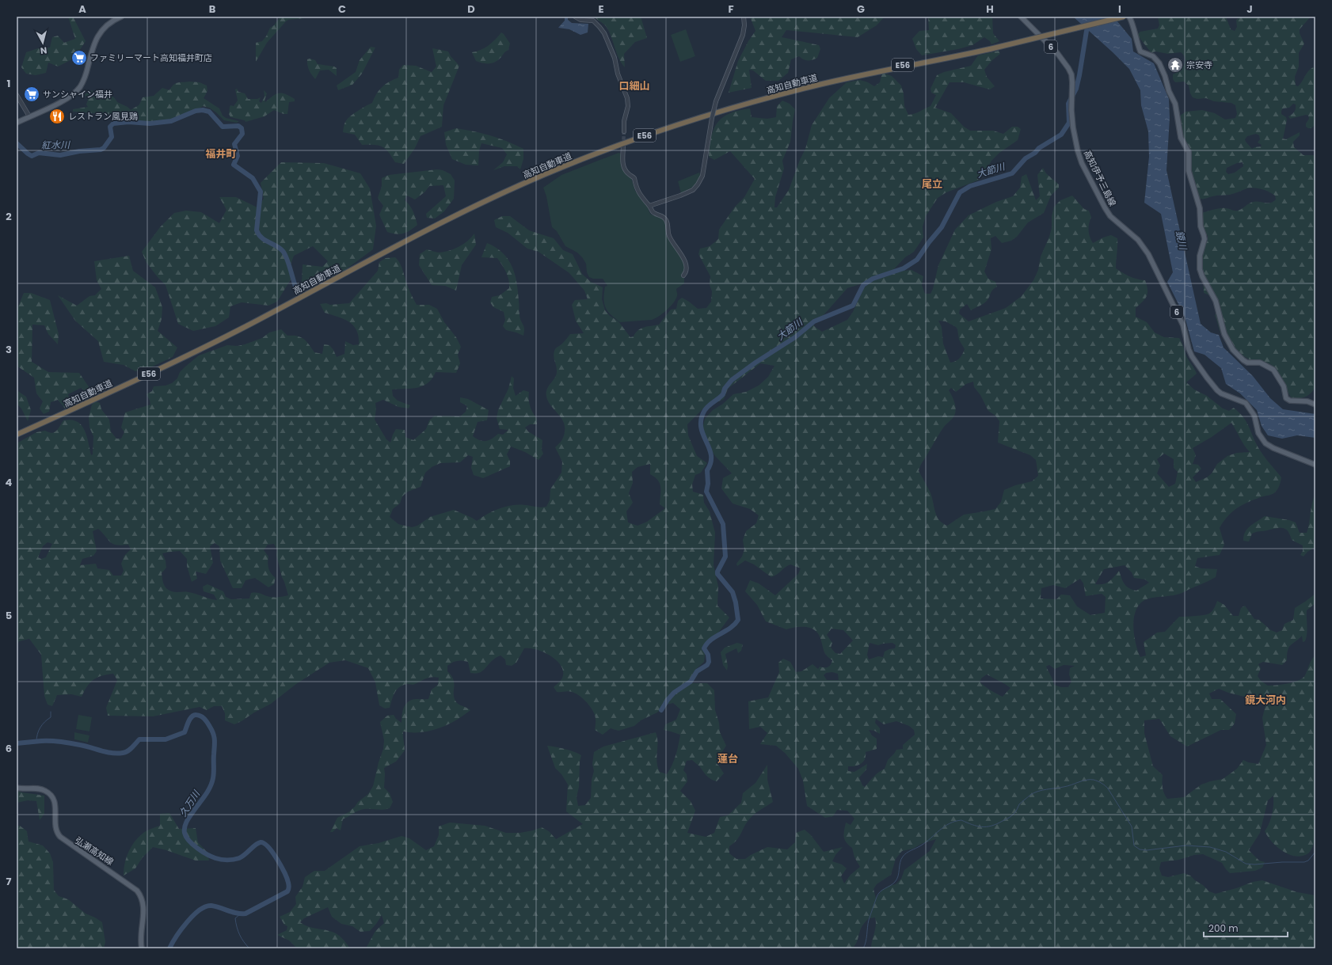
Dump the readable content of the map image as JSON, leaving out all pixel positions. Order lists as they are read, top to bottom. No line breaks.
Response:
{"streets":{"highway":["E56","高知自動車道"],"main road":["6","高知伊予三島線","弘瀬高知線"]},"districts":["口細山","福井町","尾立","鏡大河内","蓮台"],"water":["紅水川","大節川","鏡川","久万川"],"places":{"supermarket":["ファミリーマート高知福井町店","サンシャイン福井"],"temple":["宗安寺"],"restaurant":["レストラン風見鶏"]},"scale_bar":"200 m","north":"bottom","grid":{"columns":["A","B","C","D","E","F","G","H","I","J"],"rows":["1","2","3","4","5","6","7"]}}
